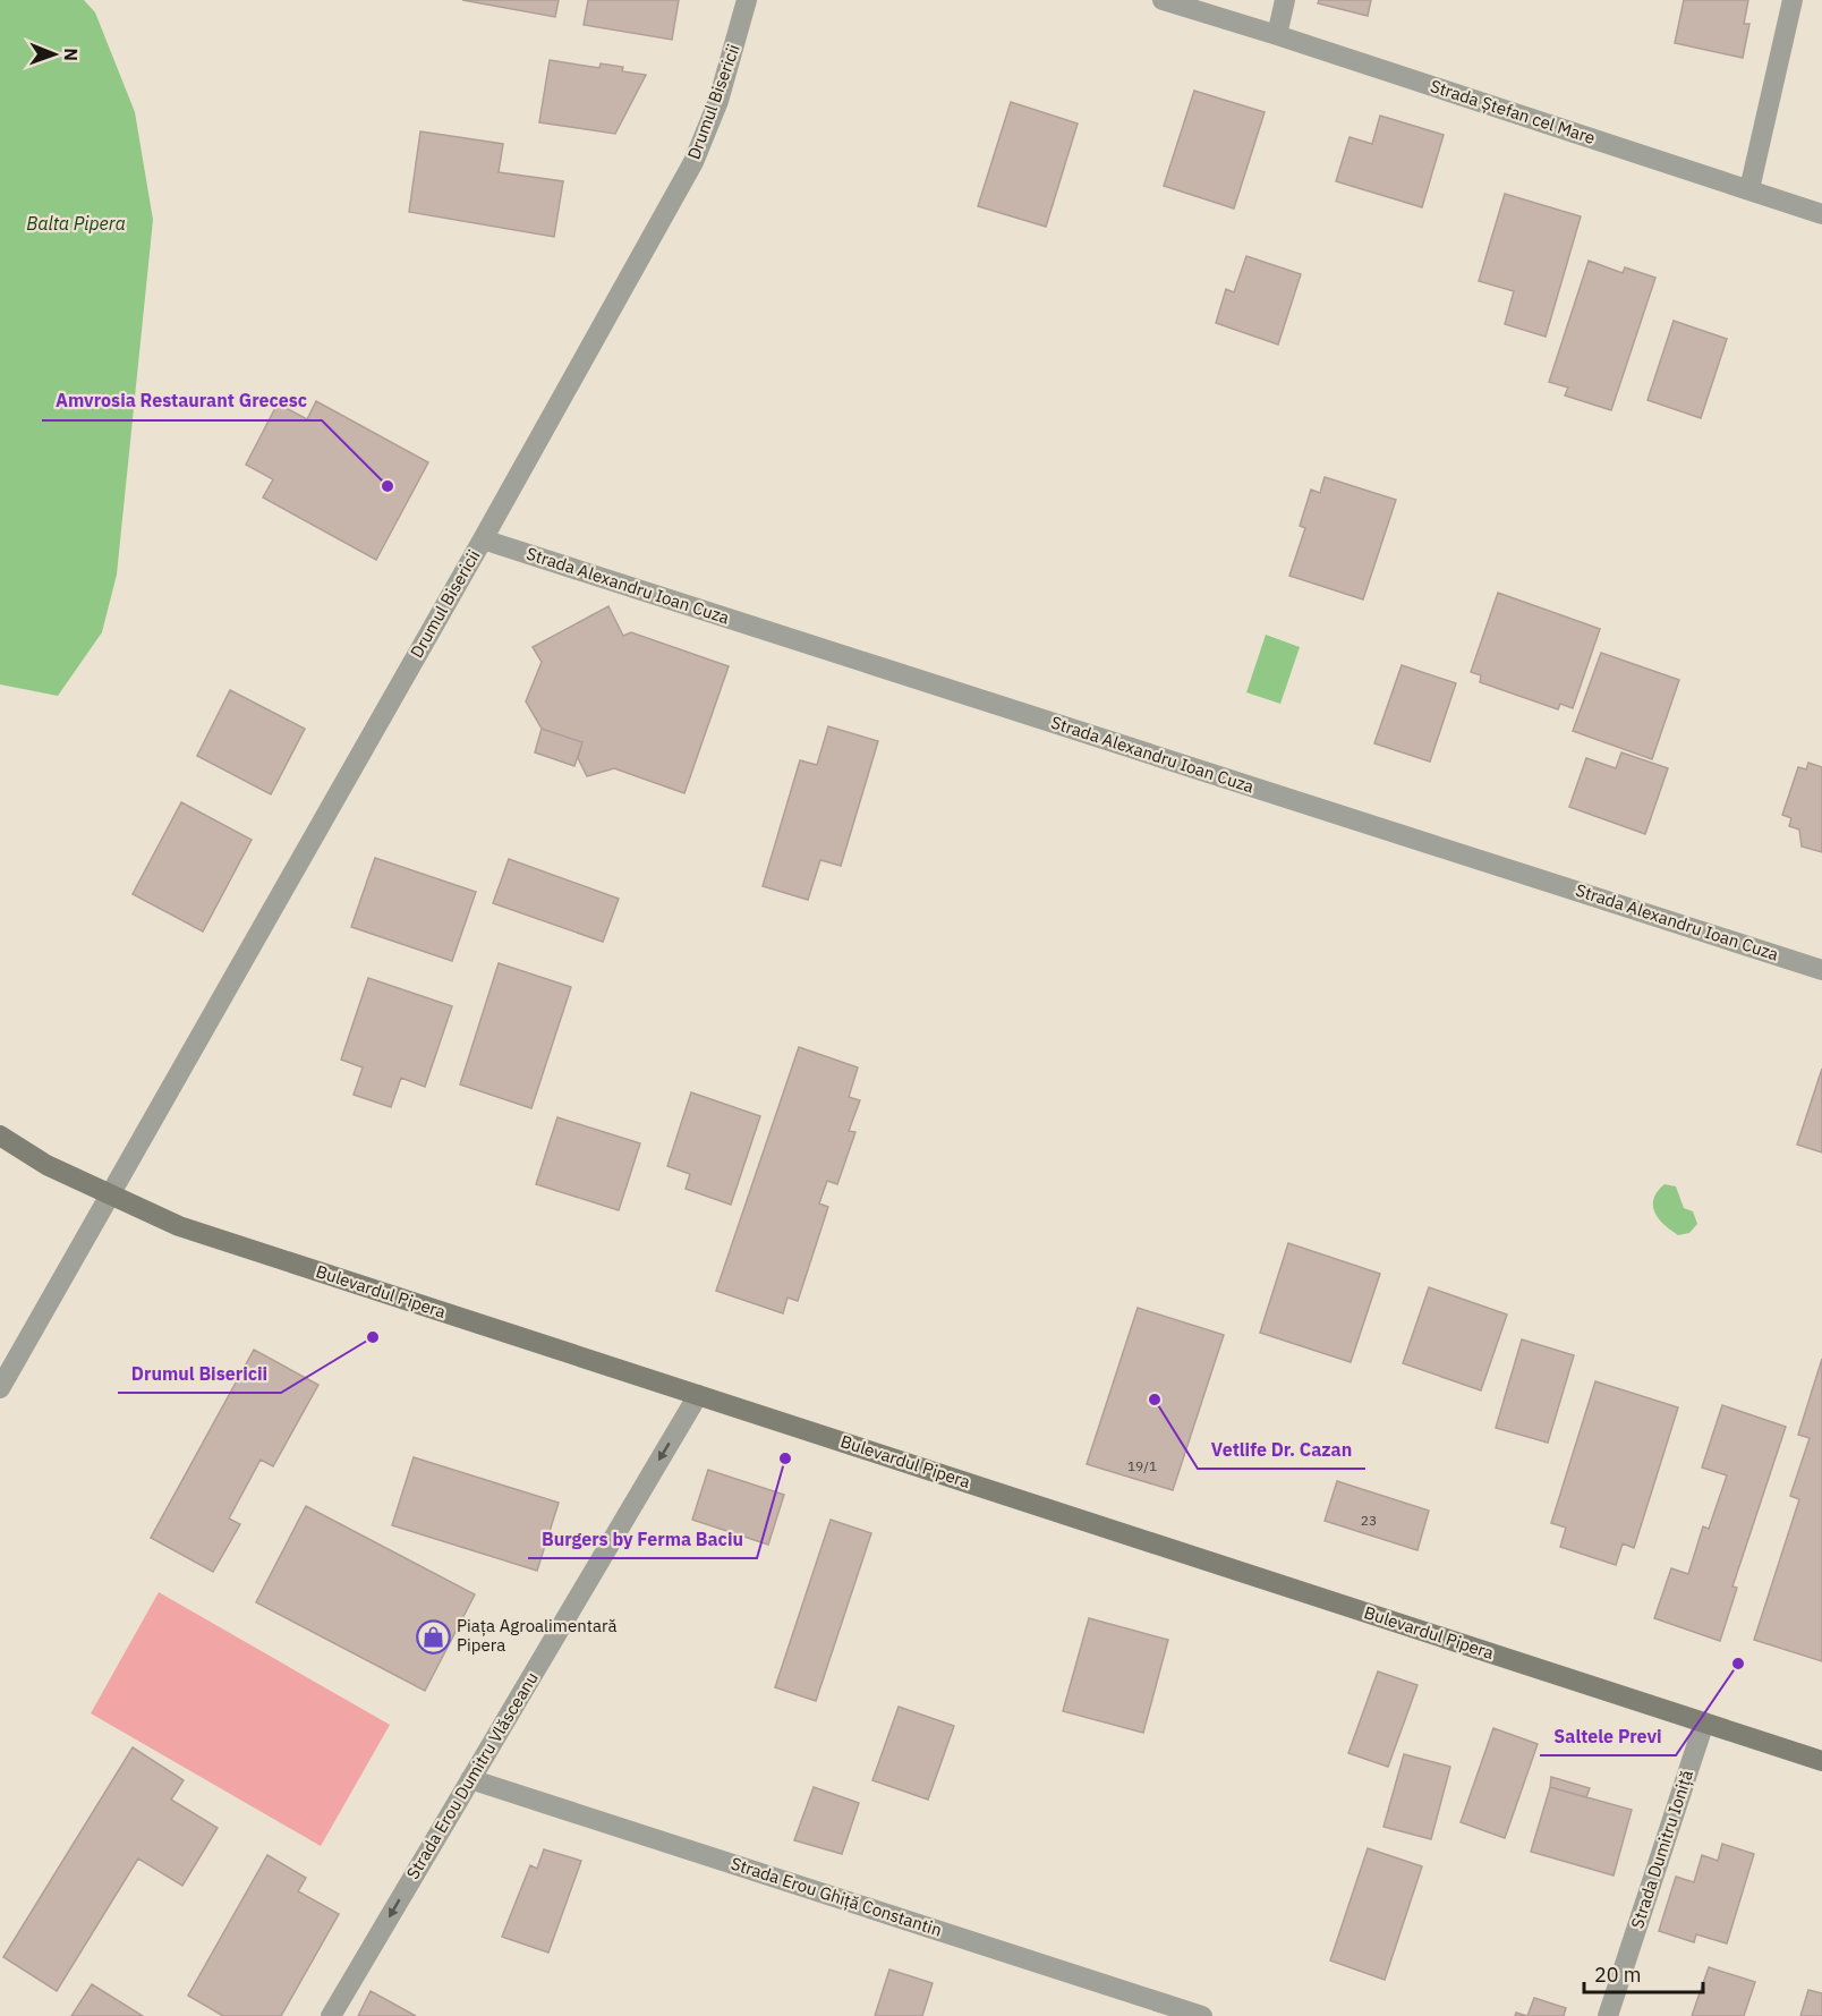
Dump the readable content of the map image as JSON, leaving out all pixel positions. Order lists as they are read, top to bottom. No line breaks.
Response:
{"streets":{"main road":["Bulevardul Pipera"],"street":["Drumul Bisericii","Strada Ștefan cel Mare","Strada Alexandru Ioan Cuza","Strada Erou Dumitru Vlăsceanu","Strada Dumitru Ioniță","Strada Erou Ghiță Constantin"]},"crossings":[["Drumul Bisericii","Strada Alexandru Ioan Cuza"],["Drumul Bisericii","Bulevardul Pipera"],["Bulevardul Pipera","Strada Erou Dumitru Vlăsceanu"],["Bulevardul Pipera","Strada Dumitru Ioniță"],["Strada Erou Dumitru Vlăsceanu","Strada Erou Ghiță Constantin"]],"one_way":["Strada Erou Dumitru Vlăsceanu"],"water":["Balta Pipera"],"places":{"other":["Amvrosia Restaurant Grecesc","Drumul Bisericii","Vetlife Dr. Cazan","Burgers by Ferma Baciu","Saltele Previ"],"shop":["Piața Agroalimentară Pipera"]},"house_numbers":["19/1","23"],"scale_bar":"20 m","north":"right"}
